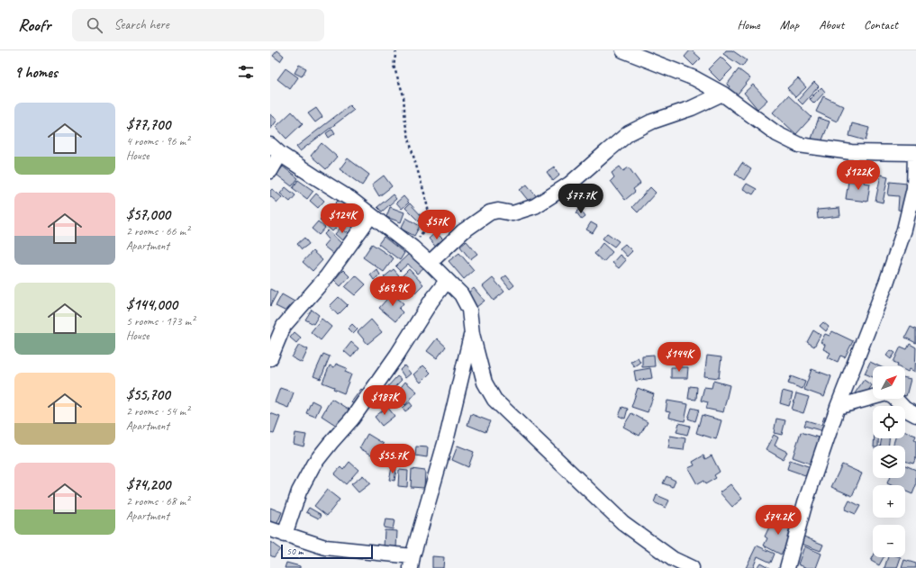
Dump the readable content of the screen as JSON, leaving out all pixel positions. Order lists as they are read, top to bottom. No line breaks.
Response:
{"scale_bar":"50 m","north":"top right","page":{"header":"Roofr","search":"Search here","nav":["Home","Map","About","Contact"],"heading":"9 homes","list":[{"name":"$77,700","note":"4 rooms · 96 m² · House"},{"name":"$57,000","note":"2 rooms · 66 m² · Apartment"},{"name":"$144,000","note":"5 rooms · 173 m² · House"},{"name":"$55,700","note":"2 rooms · 54 m² · Apartment"},{"name":"$74,200","note":"2 rooms · 68 m² · Apartment"}],"price":["$122K","$77.7K","$124K","$57K","$69.9K","$144K","$187K","$55.7K","$74.2K"],"map_buttons":["+","−"],"scale":"50 m"}}
